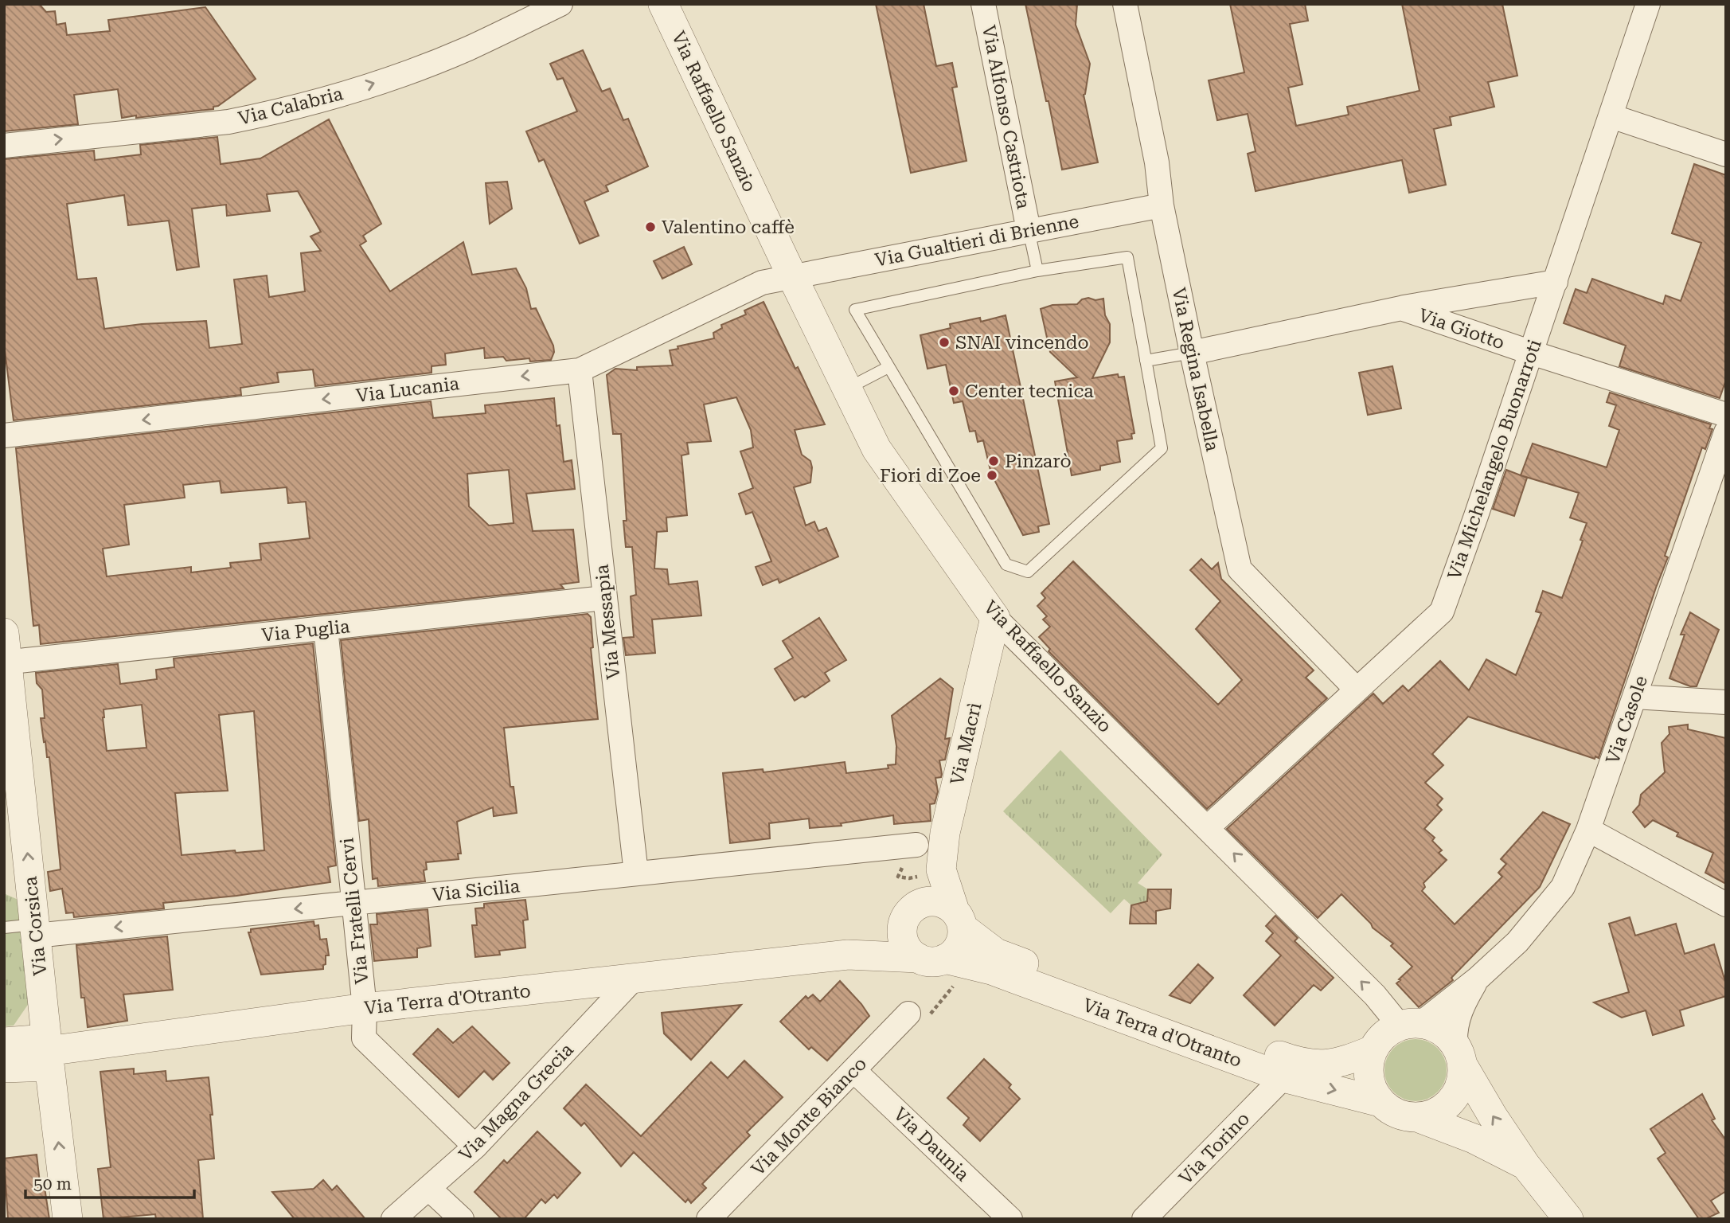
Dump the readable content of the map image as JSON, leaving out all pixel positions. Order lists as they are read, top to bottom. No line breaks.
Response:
{"streets":{"street":["Via Calabria","Via Raffaello Sanzio","Via Alfonso Castriota","Via Gualtieri di Brienne","Via Giotto","Via Regina Isabella","Via Lucania","Via Michelangelo Buonarroti","Via Messapia","Via Puglia","Via Casole","Via Macrì","Via Sicilia","Via Fratelli Cervi","Via Corsica","Via Terra d'Otranto","Via Magna Grecia","Via Monte Bianco","Via Daunia","Via Torino"]},"crossings":[["Via Raffaello Sanzio","Via Gualtieri di Brienne"],["Via Raffaello Sanzio","Via Lucania"],["Via Raffaello Sanzio","Via Michelangelo Buonarroti"],["Via Raffaello Sanzio","Via Casole"],["Via Raffaello Sanzio","Via Macrì"],["Via Raffaello Sanzio","Via Terra d'Otranto"],["Via Alfonso Castriota","Via Gualtieri di Brienne"],["Via Gualtieri di Brienne","Via Regina Isabella"],["Via Gualtieri di Brienne","Via Lucania"],["Via Giotto","Via Regina Isabella"],["Via Giotto","Via Michelangelo Buonarroti"],["Via Regina Isabella","Via Michelangelo Buonarroti"],["Via Lucania","Via Messapia"],["Via Messapia","Via Puglia"],["Via Messapia","Via Sicilia"],["Via Puglia","Via Fratelli Cervi"],["Via Puglia","Via Corsica"],["Via Casole","Via Terra d'Otranto"],["Via Macrì","Via Terra d'Otranto"],["Via Sicilia","Via Fratelli Cervi"],["Via Sicilia","Via Corsica"],["Via Fratelli Cervi","Via Terra d'Otranto"],["Via Fratelli Cervi","Via Magna Grecia"],["Via Corsica","Via Terra d'Otranto"],["Via Terra d'Otranto","Via Magna Grecia"],["Via Terra d'Otranto","Via Torino"],["Via Monte Bianco","Via Daunia"]],"one_way":["Via Calabria","Via Lucania","Via Sicilia","Via Corsica"],"places":["Valentino caffè","SNAI vincendo","Center tecnica","Pinzarò","Fiori di Zoe"],"scale_bar":"50 m"}
